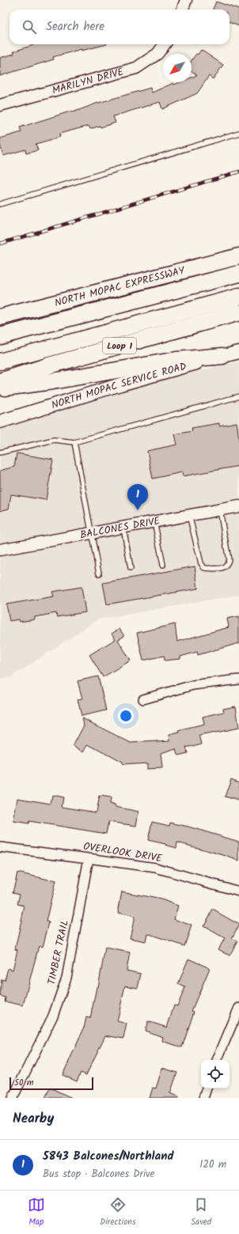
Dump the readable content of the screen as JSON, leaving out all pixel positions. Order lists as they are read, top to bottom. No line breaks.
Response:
{"streets":{"highway":["NORTH MOPAC EXPRESSWAY","Loop 1"],"main road":["NORTH MOPAC SERVICE ROAD"],"street":["MARILYN DRIVE","BALCONES DRIVE","OVERLOOK DRIVE","TIMBER TRAIL"]},"crossings":[["OVERLOOK DRIVE","TIMBER TRAIL"]],"scale_bar":"50 m","north":"bottom left","page":{"search":"Search here","pins":"1","scale":"50 m","heading":"Nearby","list":[{"mark":"1","name":"5843 Balcones/Northland","note":"Bus stop · Balcones Drive","value":"120 m"}],"nav":["Map","Directions","Saved"]}}
